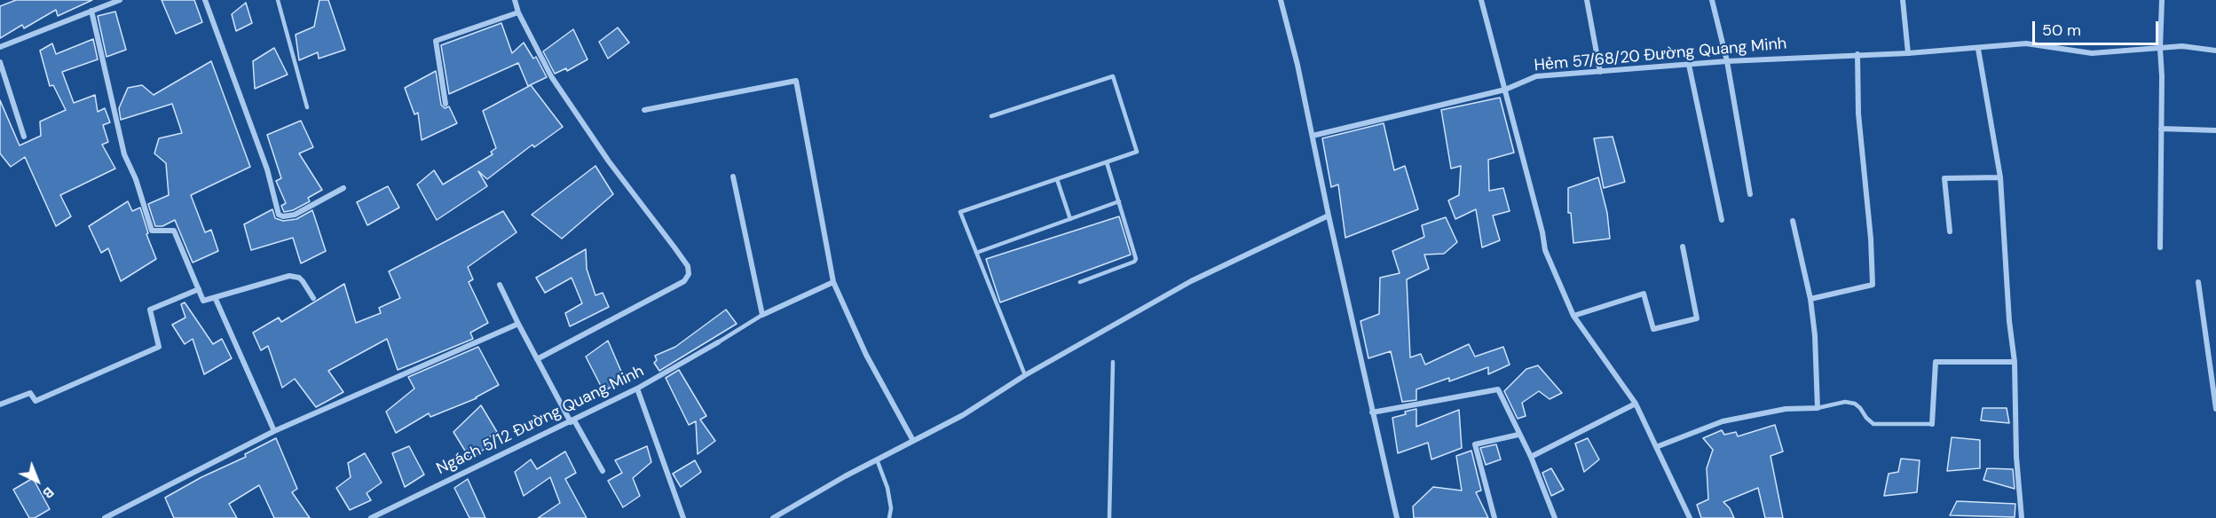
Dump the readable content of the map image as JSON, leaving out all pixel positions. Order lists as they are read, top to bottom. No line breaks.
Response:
{"streets":{"street":["Hẻm 57/68/20 Đường Quang Minh","Ngách 5/12 Đường Quang Minh"]},"scale_bar":"50 m","north":"bottom right"}
